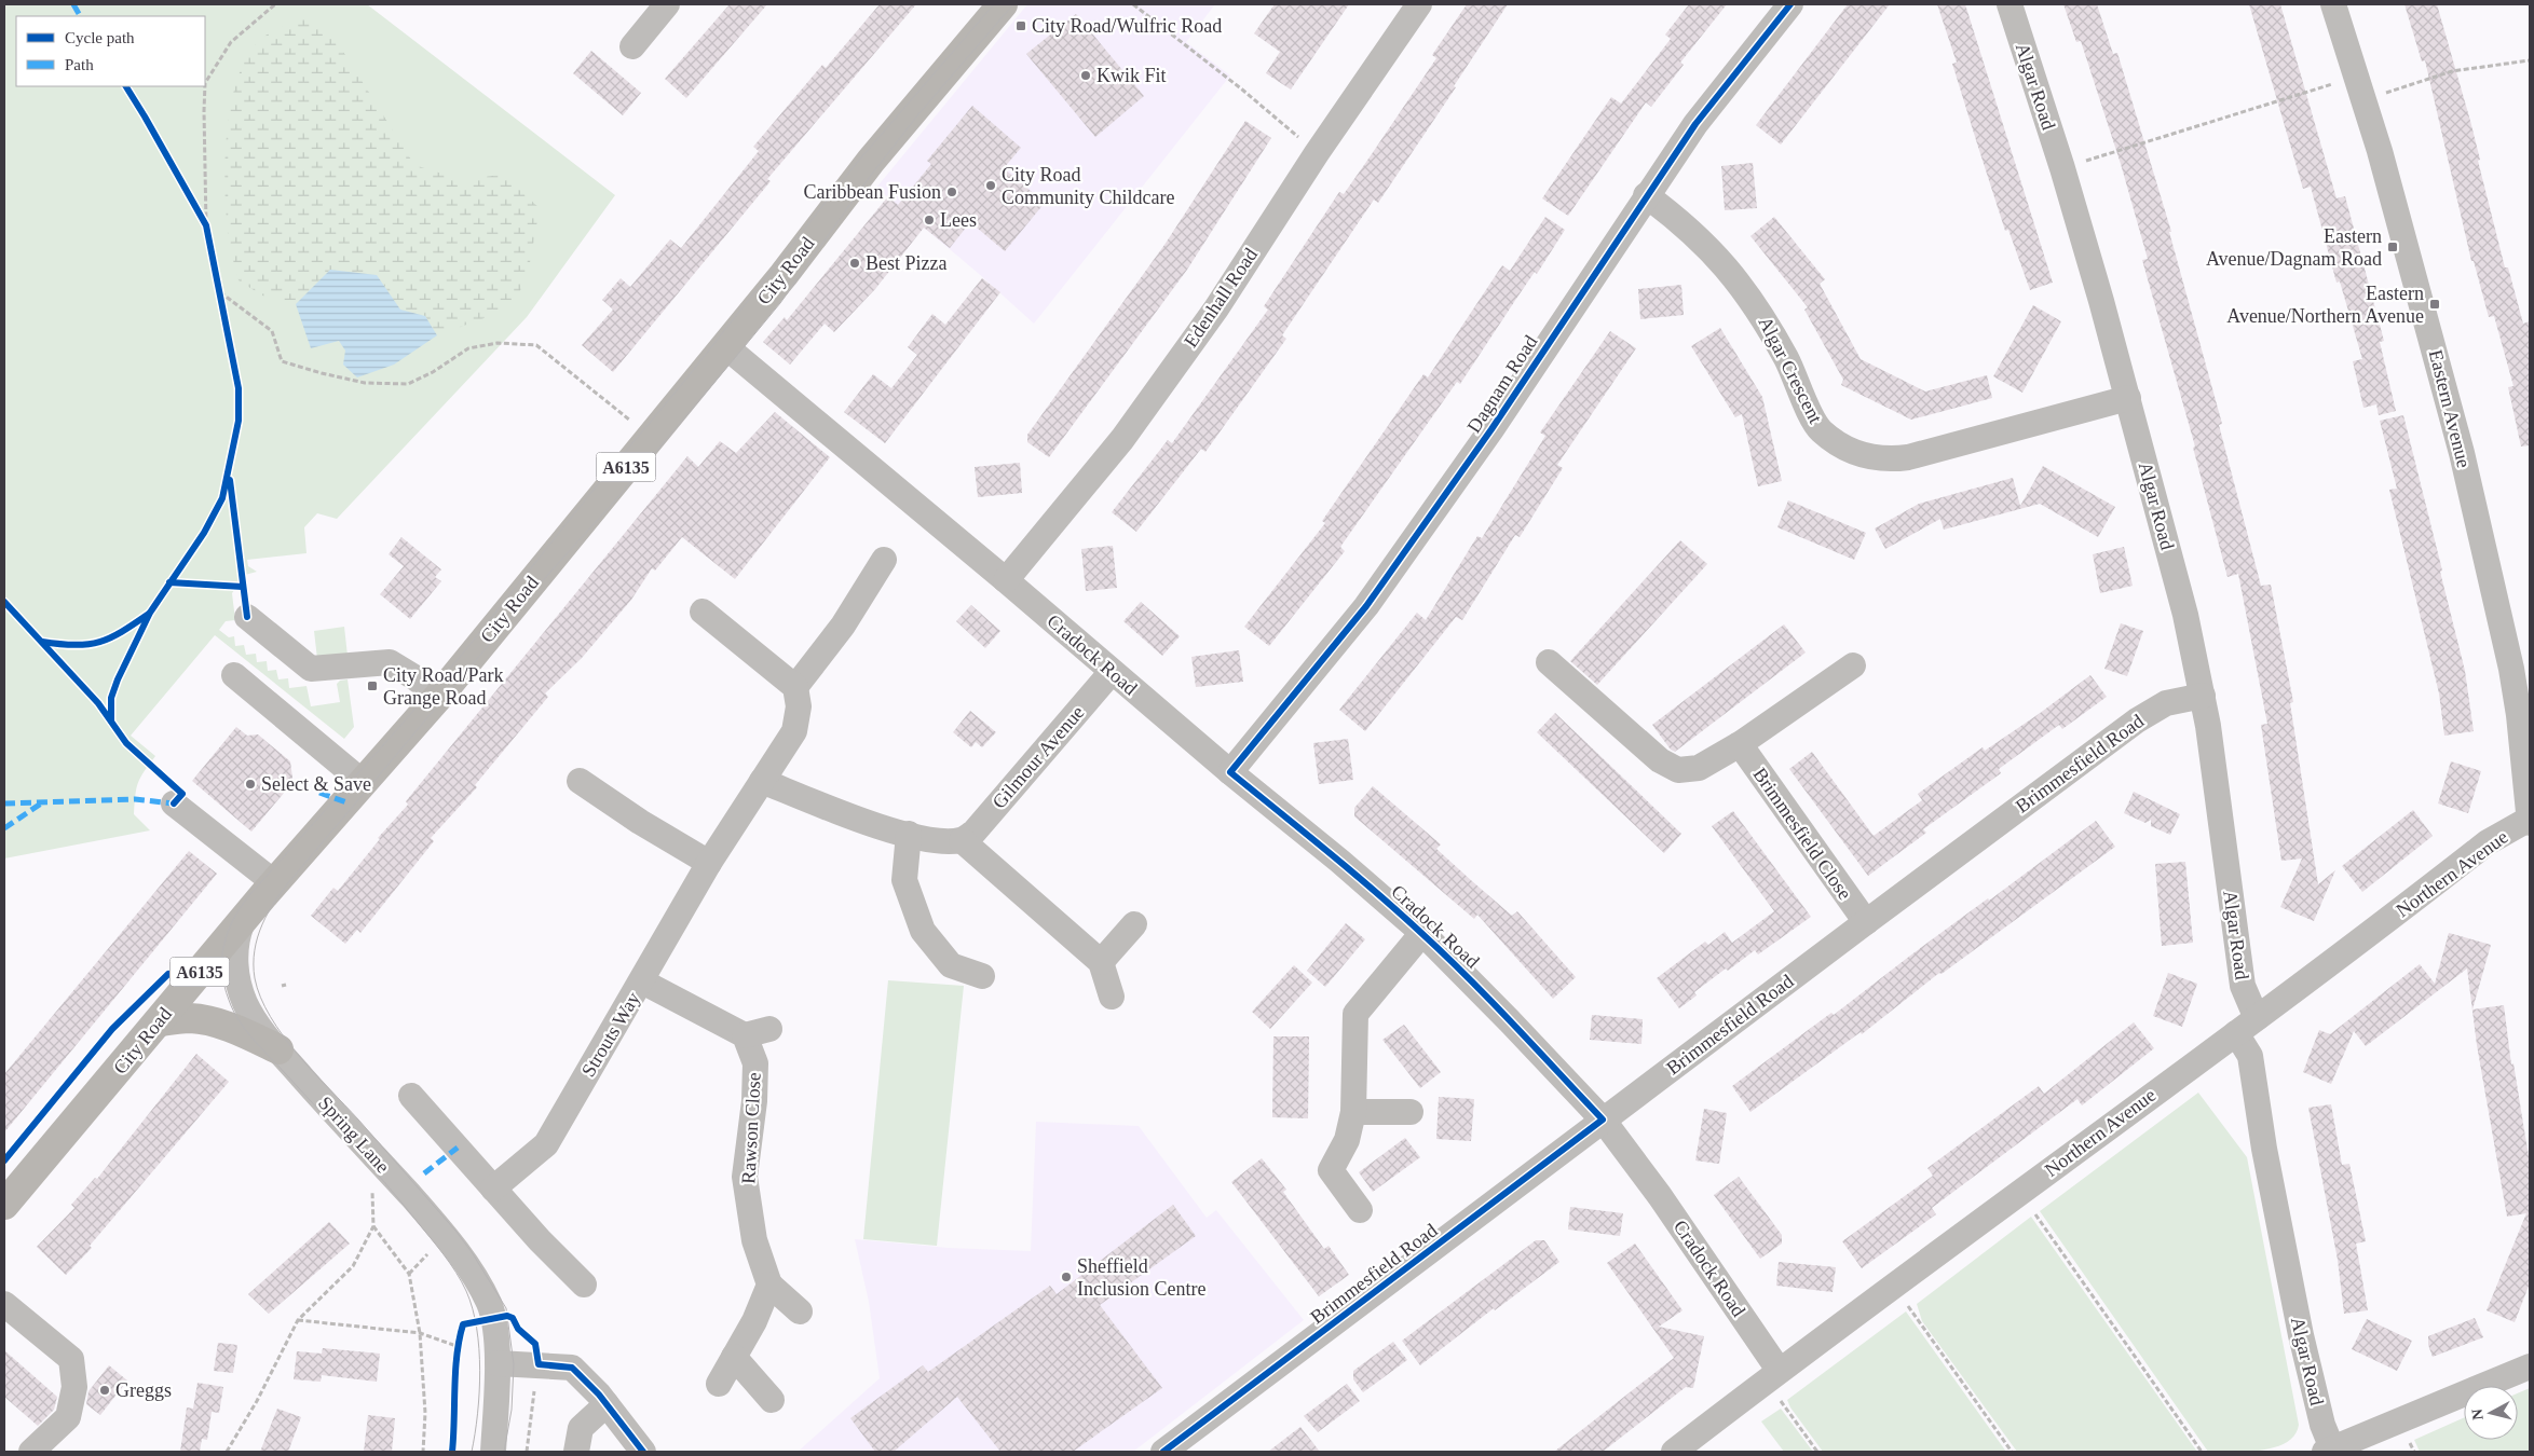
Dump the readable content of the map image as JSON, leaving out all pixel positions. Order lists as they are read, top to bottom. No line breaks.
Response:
{"streets":{"main road":["City Road","A6135"],"street":["Algar Road","Edenhall Road","Algar Crescent","Dagnam Road","Eastern Avenue","Cradock Road","Gilmour Avenue","Brimmesfield Road","Brimmesfield Close","Northern Avenue","Strouts Way","Rawson Close","Spring Lane"]},"crossings":[["Algar Road","Algar Crescent"],["Algar Road","Brimmesfield Road"],["Algar Road","Northern Avenue"],["City Road","Cradock Road"],["City Road","Spring Lane"],["Edenhall Road","Cradock Road"],["Algar Crescent","Dagnam Road"],["Dagnam Road","Cradock Road"],["Eastern Avenue","Northern Avenue"],["Cradock Road","Gilmour Avenue"],["Cradock Road","Brimmesfield Road"],["Cradock Road","Northern Avenue"],["Brimmesfield Road","Brimmesfield Close"]],"places":{"transit":["City Road/Wulfric Road","Eastern Avenue/Dagnam Road","Eastern Avenue/Northern Avenue","City Road/Park Grange Road"],"other":["Kwik Fit","City Road Community Childcare","Caribbean Fusion","Lees","Best Pizza","Select & Save","Sheffield Inclusion Centre","Greggs"]},"legend":["Cycle path","Path"],"north":"left"}
